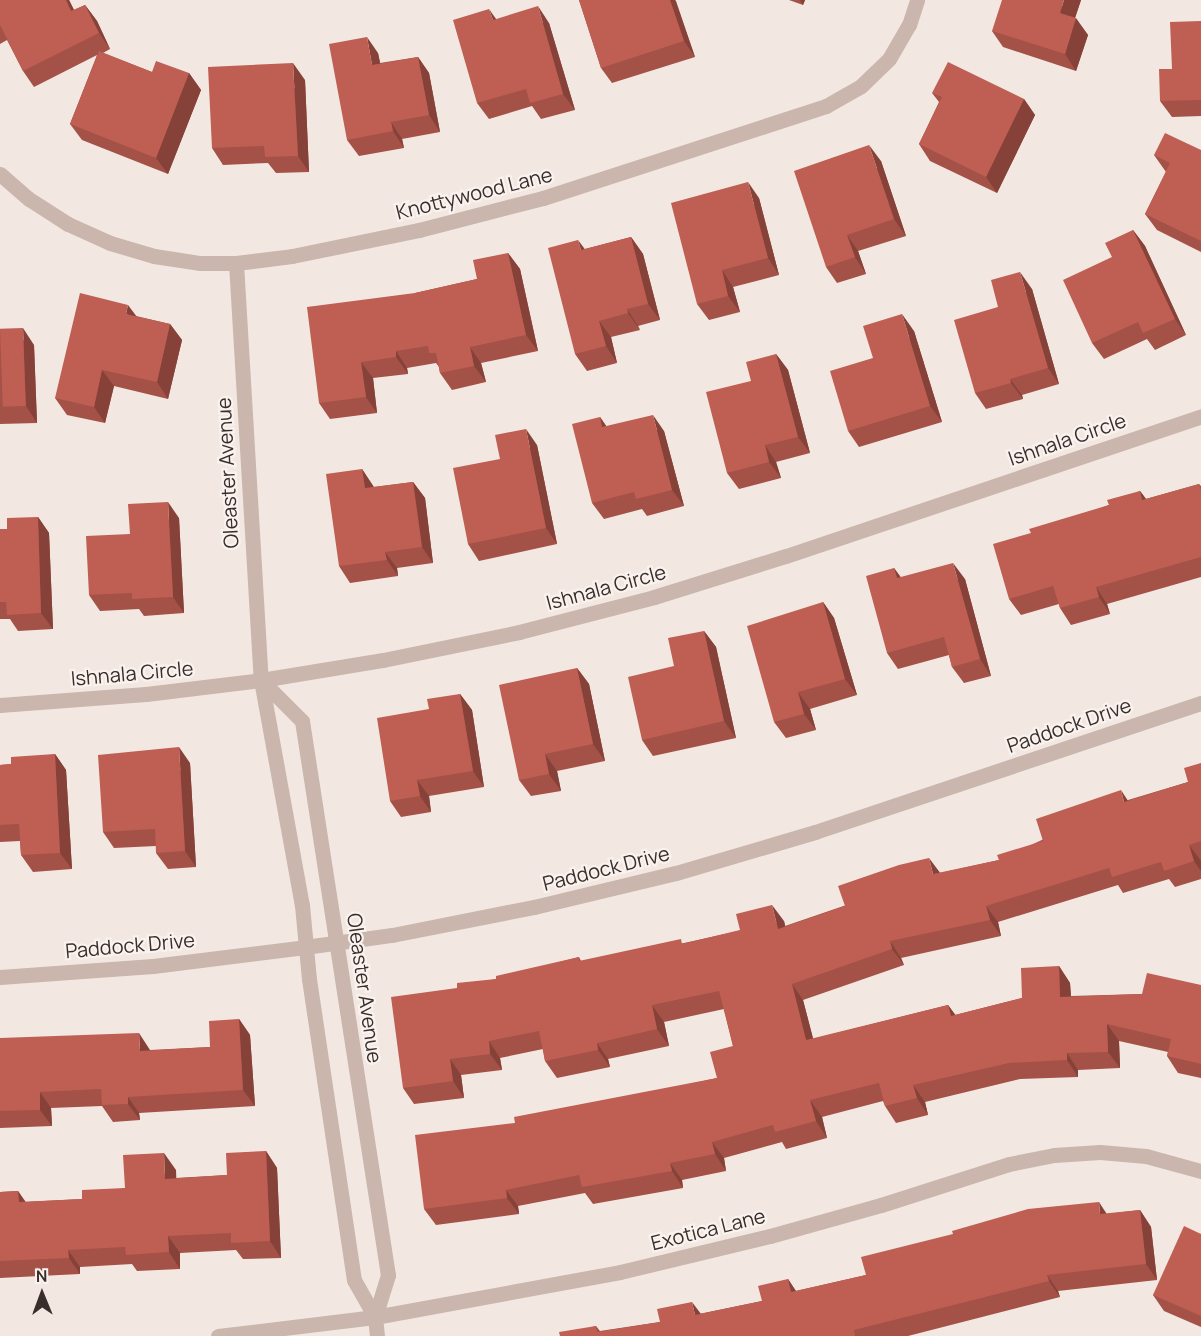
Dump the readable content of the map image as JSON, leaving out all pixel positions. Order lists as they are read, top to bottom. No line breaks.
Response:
{"streets":{"street":["Knottywood Lane","Ishnala Circle","Oleaster Avenue","Paddock Drive","Exotica Lane"]},"crossings":[["Knottywood Lane","Oleaster Avenue"],["Ishnala Circle","Oleaster Avenue"],["Oleaster Avenue","Paddock Drive"],["Oleaster Avenue","Exotica Lane"]],"north":"top"}
